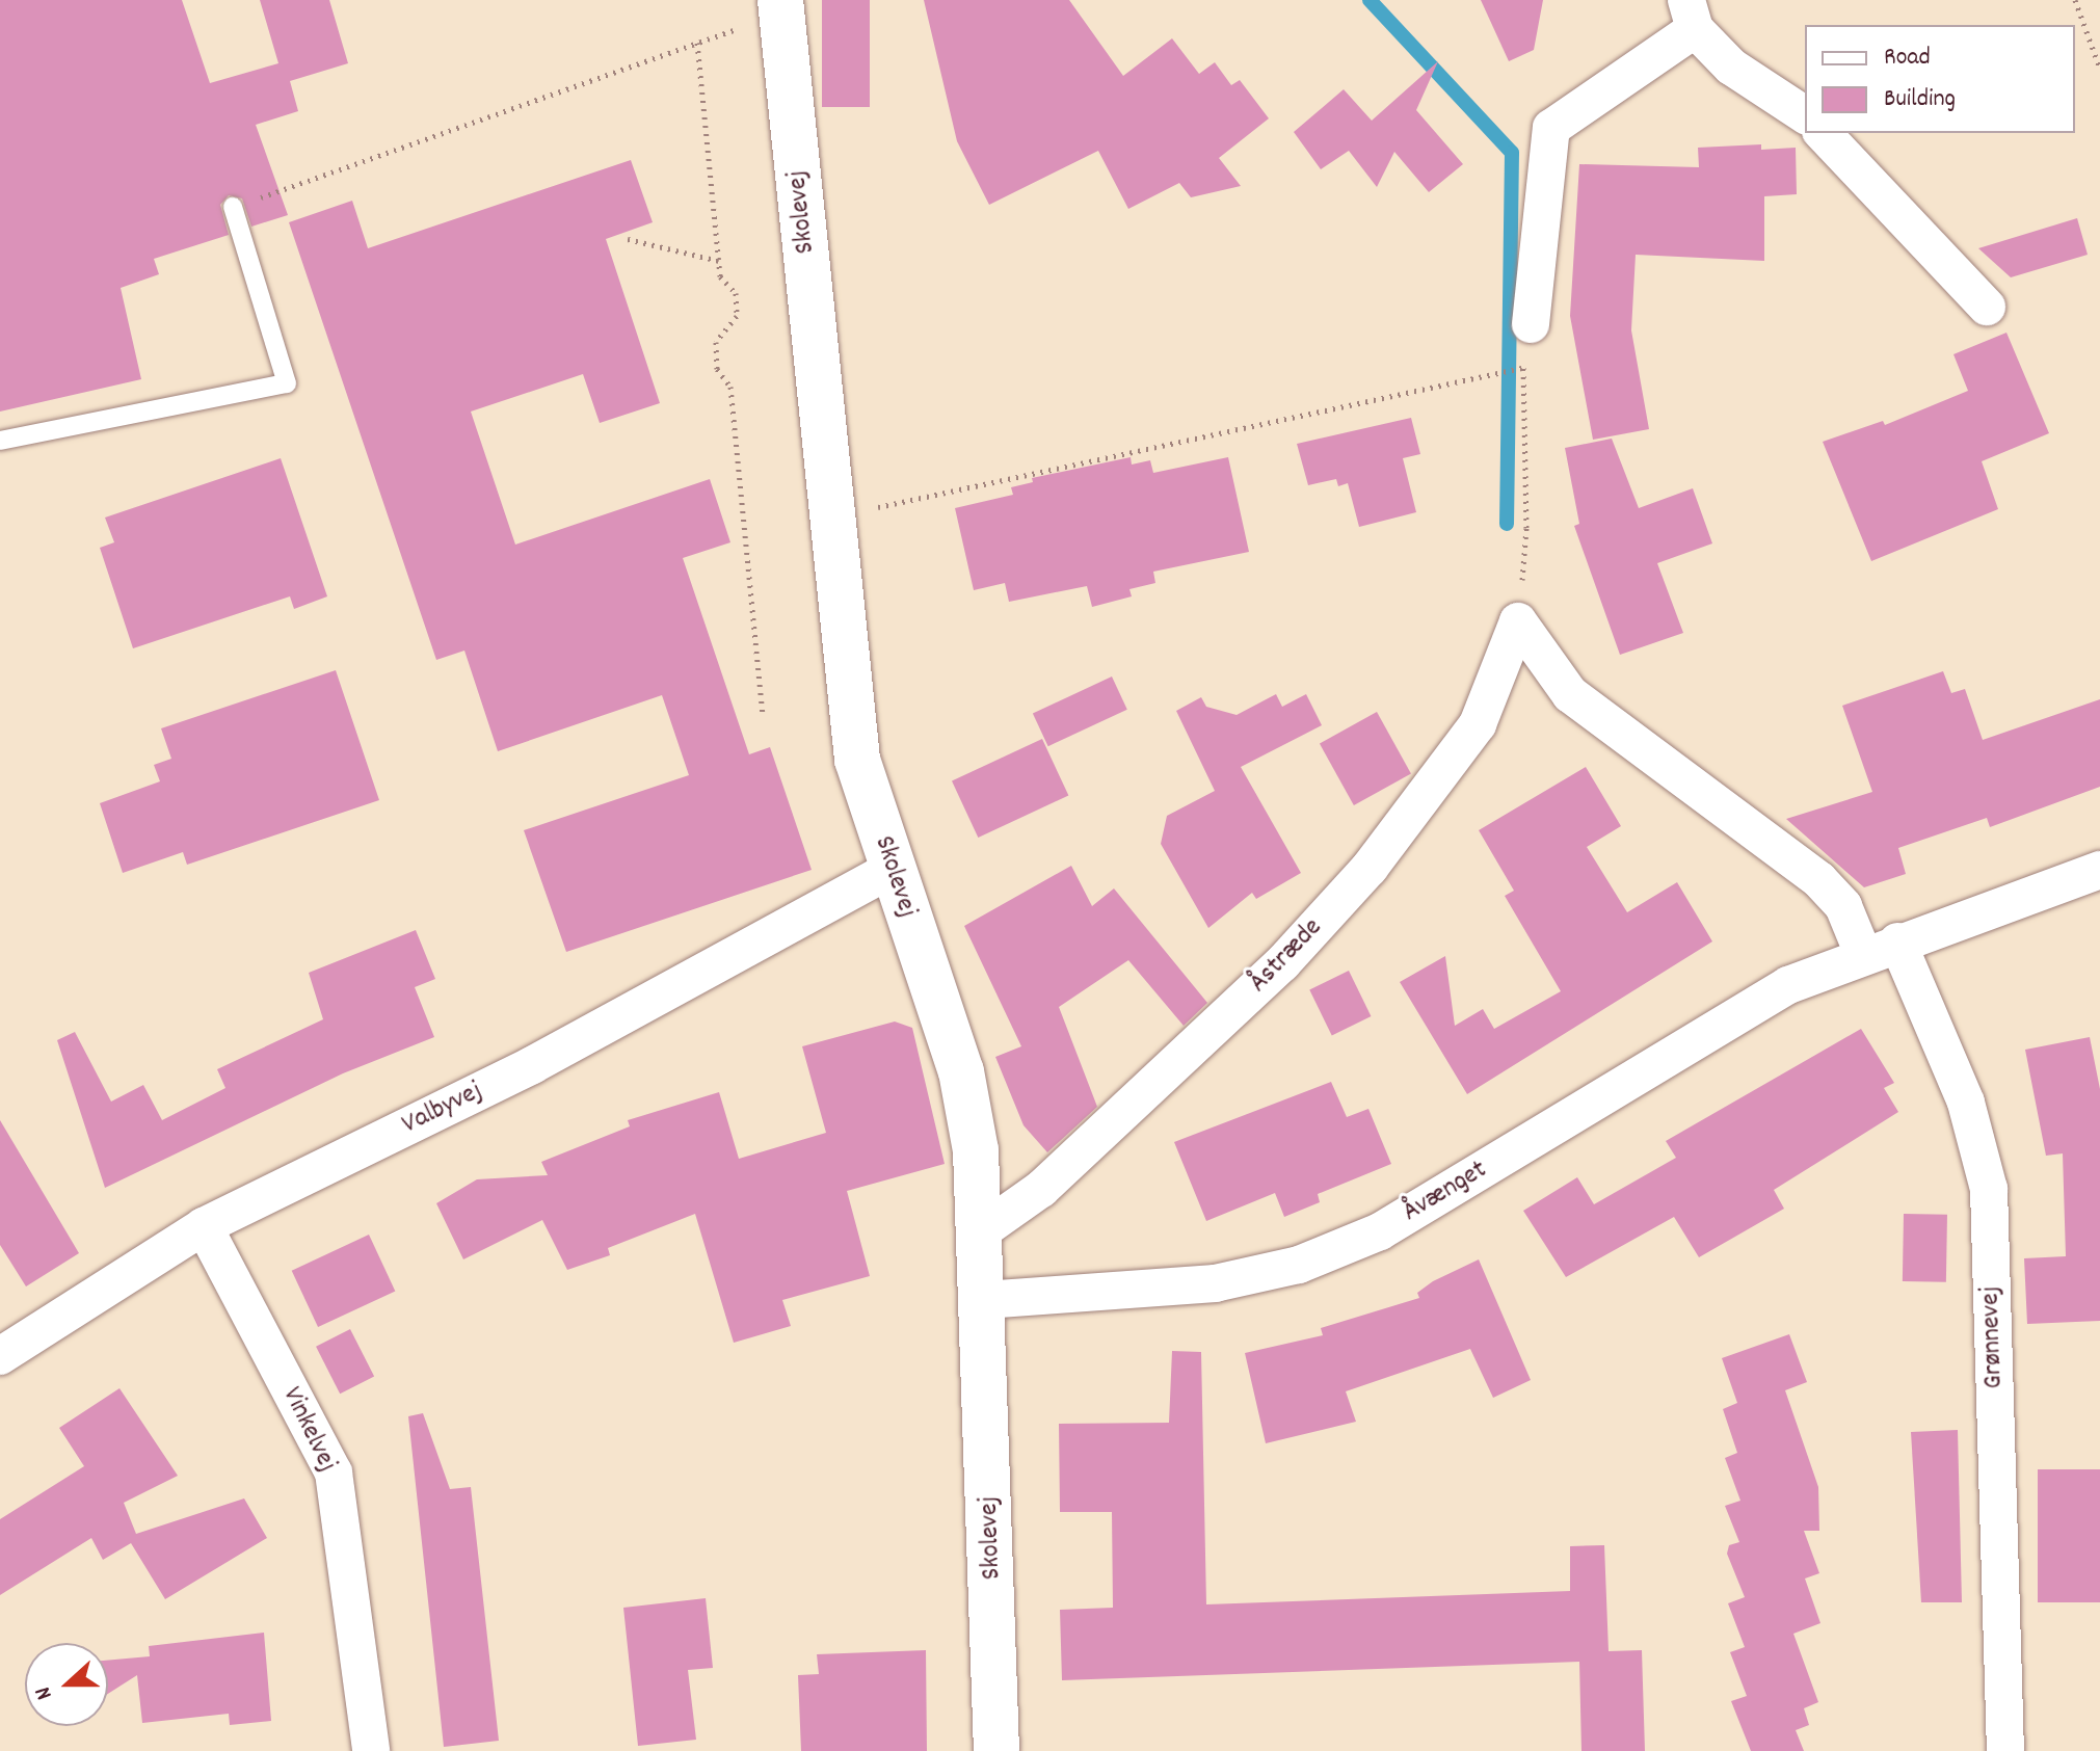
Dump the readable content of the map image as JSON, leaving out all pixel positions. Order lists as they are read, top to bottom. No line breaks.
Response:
{"streets":{"street":["Skolevej","Åstræde","Valbyvej","Åvænget","Grønnevej","Vinkelvej"]},"crossings":[["Skolevej","Åstræde"],["Skolevej","Valbyvej"],["Skolevej","Åvænget"],["Valbyvej","Vinkelvej"],["Åvænget","Grønnevej"]],"legend":["Road","Building"],"north":"left"}
